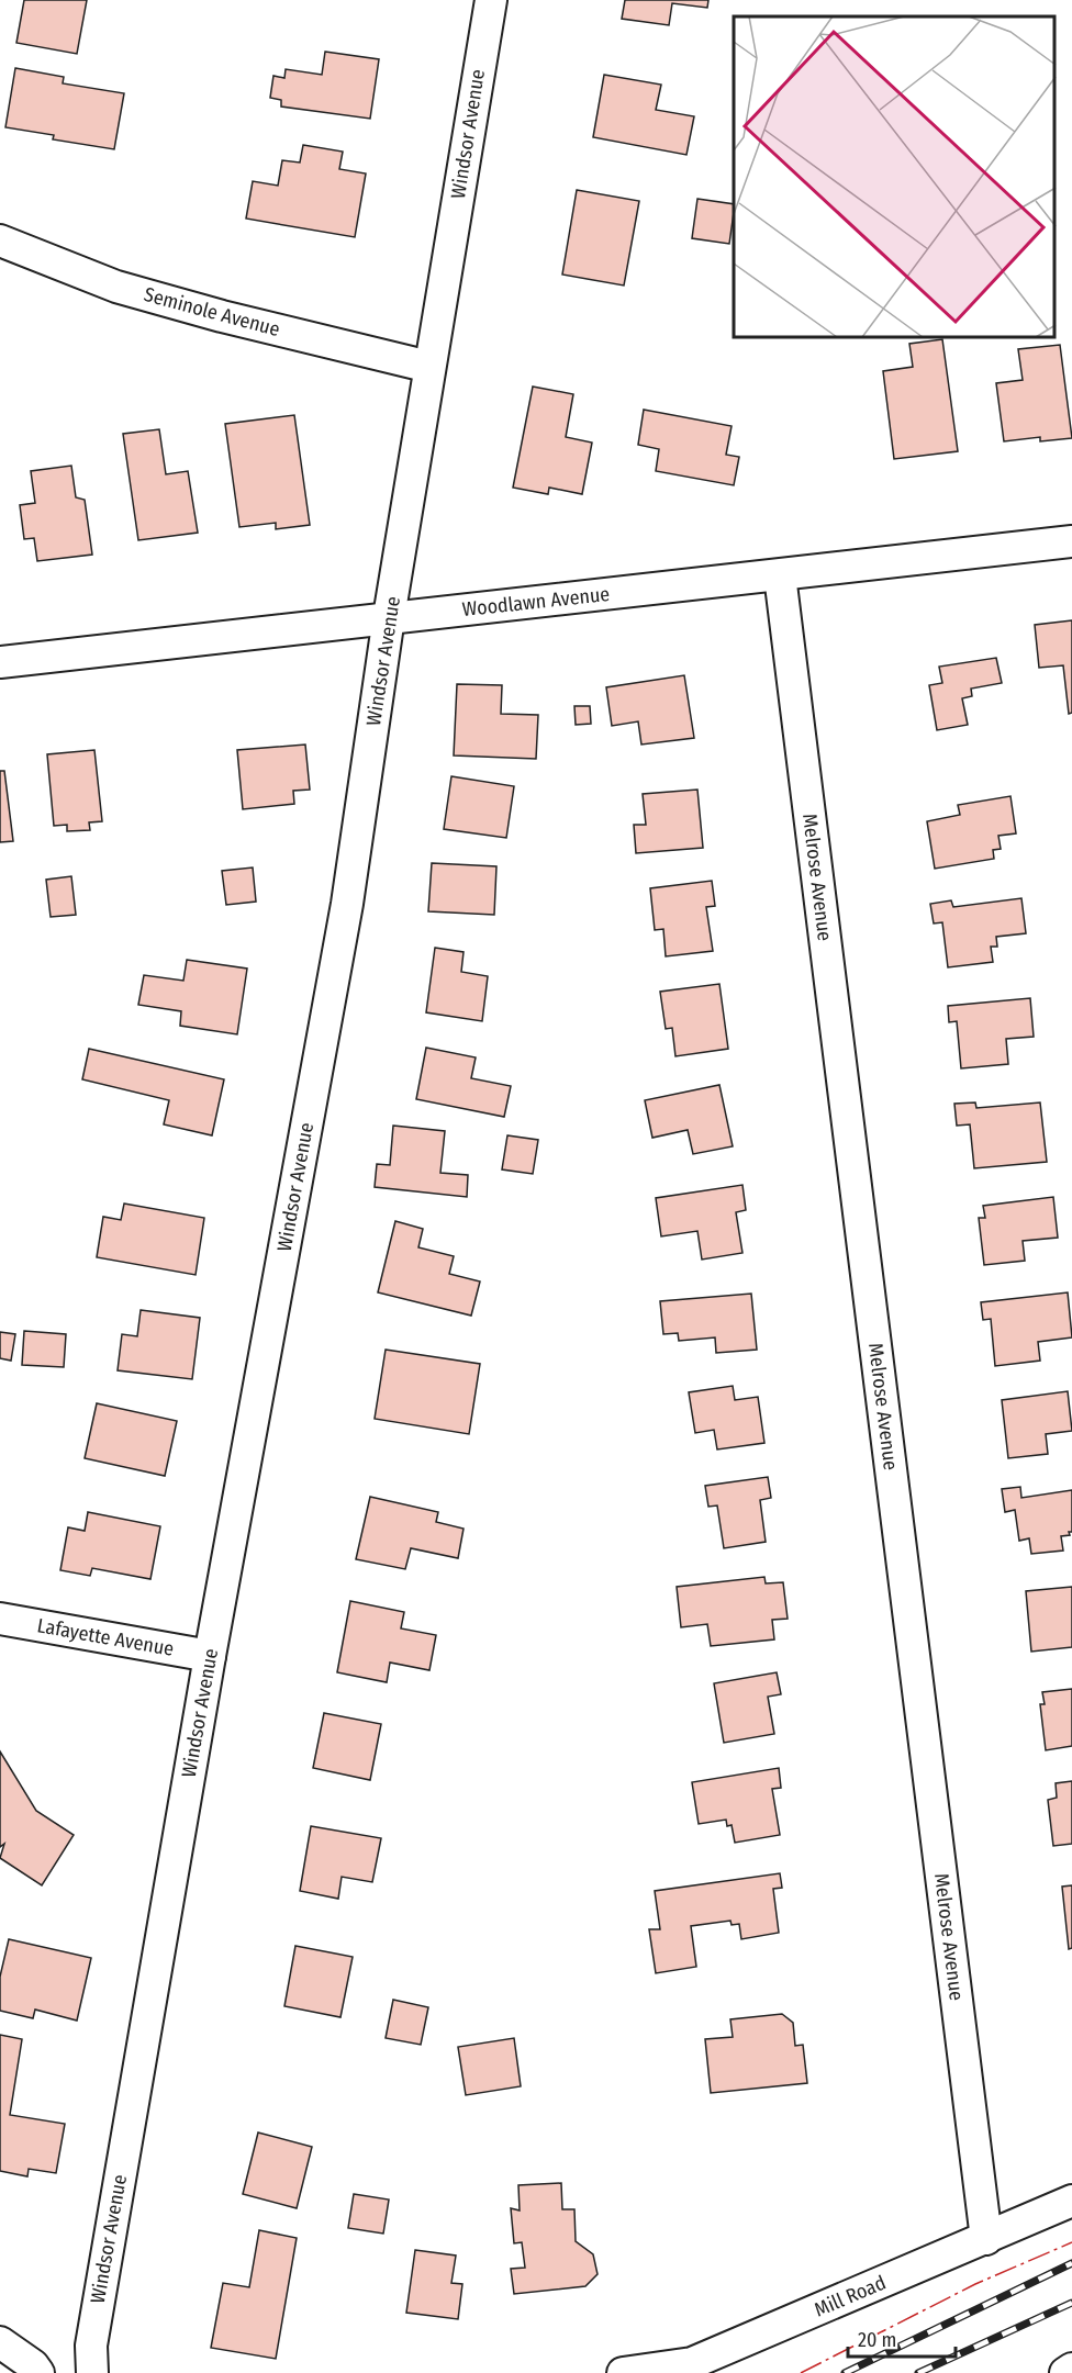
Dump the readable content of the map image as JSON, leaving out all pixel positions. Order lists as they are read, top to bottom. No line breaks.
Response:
{"streets":{"street":["Windsor Avenue","Seminole Avenue","Woodlawn Avenue","Melrose Avenue","Lafayette Avenue","Mill Road"]},"crossings":[["Windsor Avenue","Seminole Avenue"],["Windsor Avenue","Woodlawn Avenue"],["Windsor Avenue","Lafayette Avenue"],["Woodlawn Avenue","Melrose Avenue"],["Melrose Avenue","Mill Road"]],"scale_bar":"20 m"}
